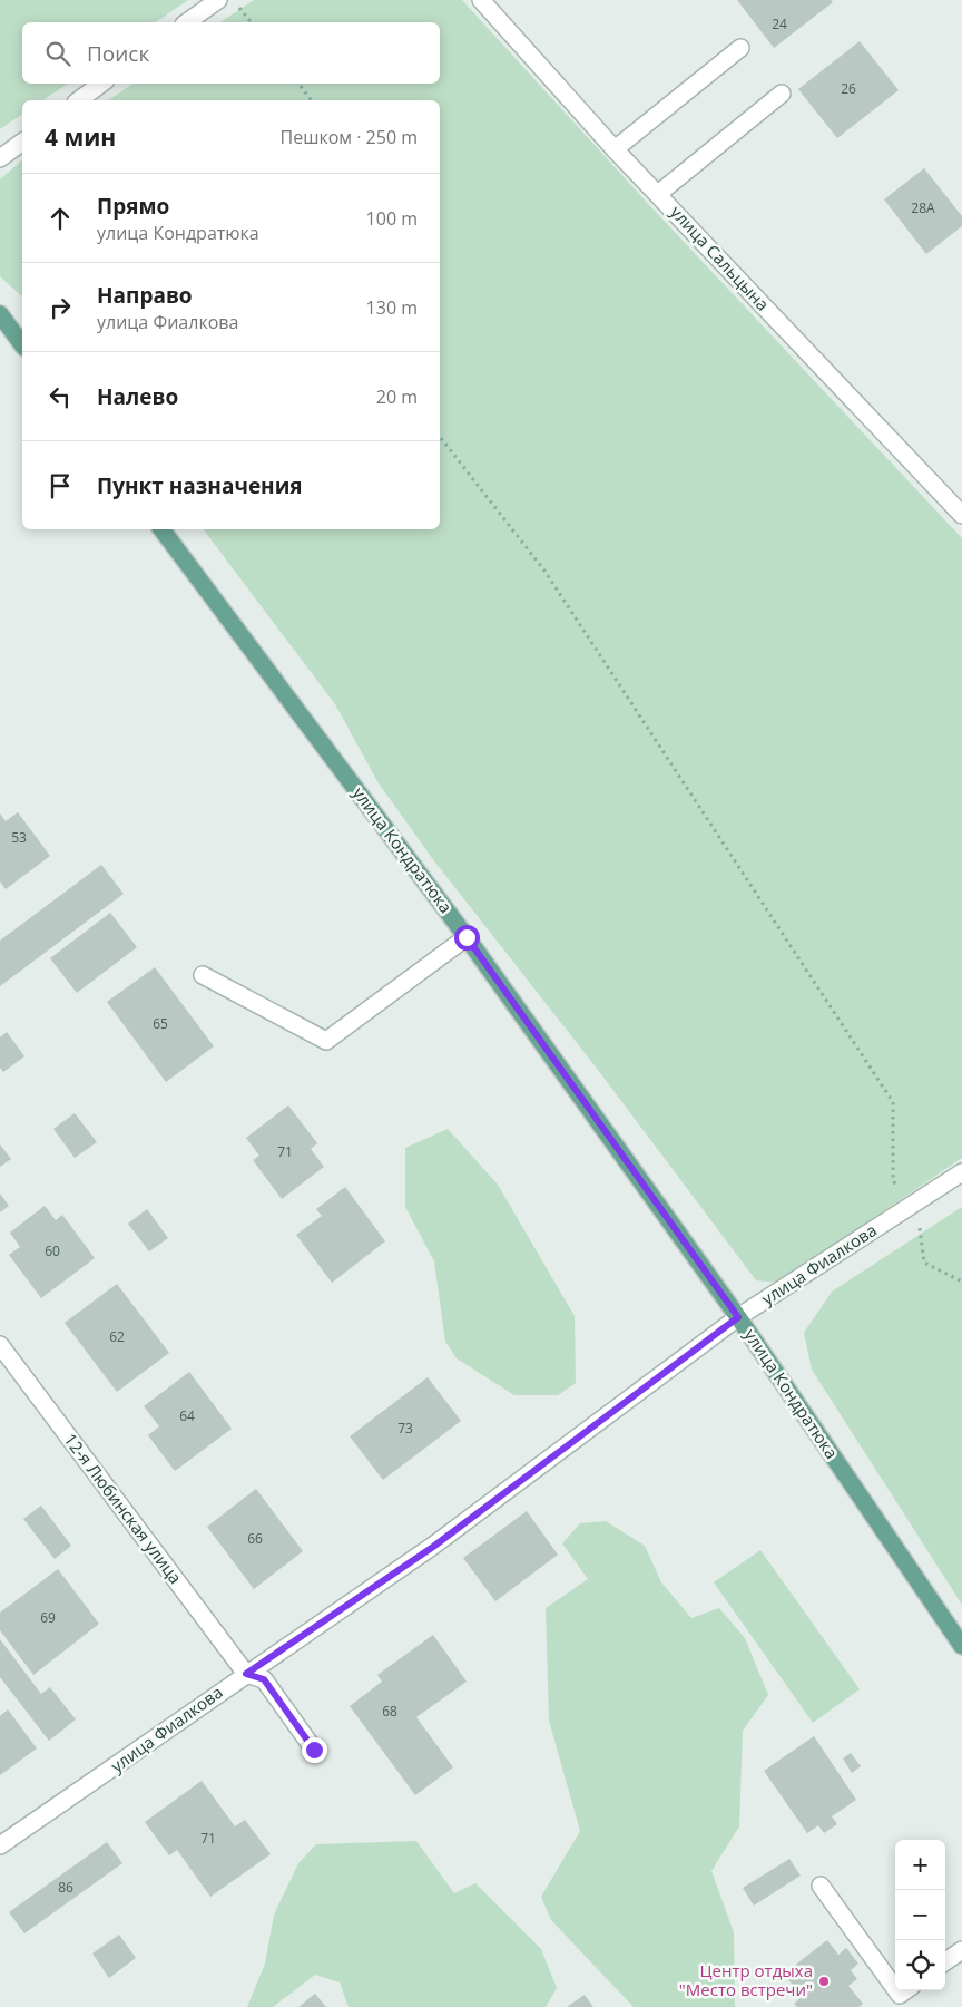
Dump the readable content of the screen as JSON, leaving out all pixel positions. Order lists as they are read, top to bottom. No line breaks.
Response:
{"streets":{"main road":["улица Кондратюка"],"street":["улица Сальцына","улица Фиалкова","12-я Любинская улица"]},"crossings":[["улица Кондратюка","улица Фиалкова"],["улица Фиалкова","12-я Любинская улица"]],"places":["Центр отдыха \"Место встречи\""],"house_numbers":["24","26","28А","53","65","71","60","62","64","73","66","69","68","71","86"],"page":{"search":"Поиск","heading":["4 мин","Пешком · 250 m"],"list":[["Прямо","улица Кондратюка","100 m"],["Направо","улица Фиалкова","130 m"],["Налево","20 m"],"Пункт назначения"],"map_buttons":["+","−"]}}
